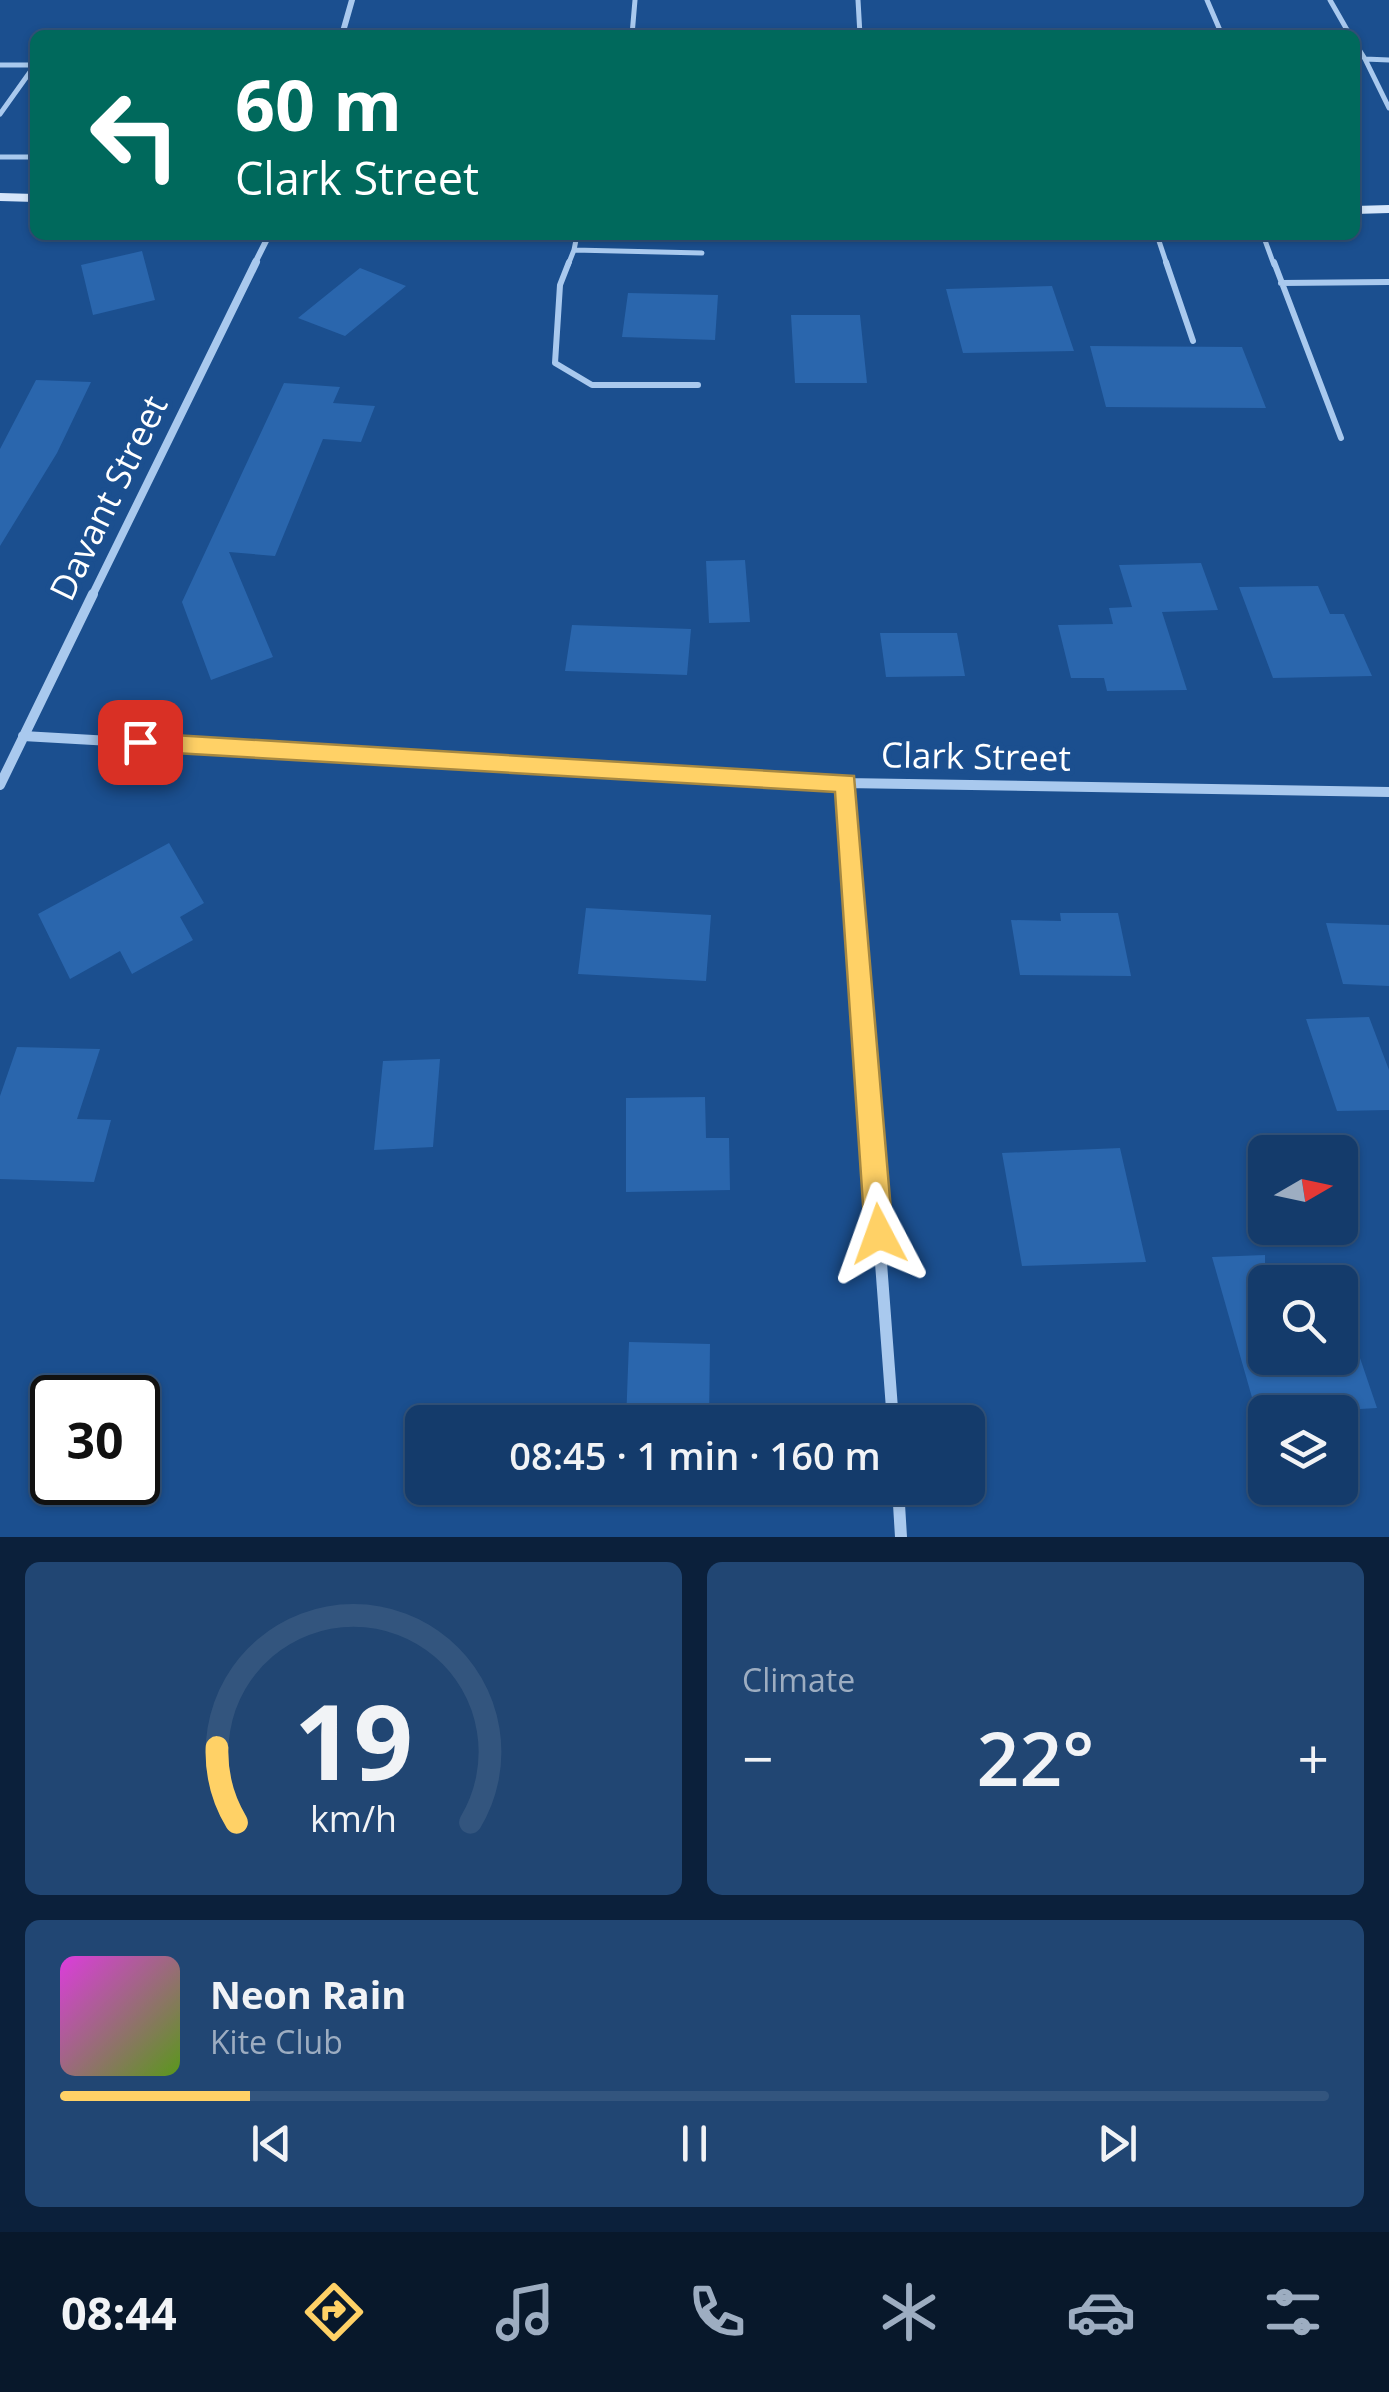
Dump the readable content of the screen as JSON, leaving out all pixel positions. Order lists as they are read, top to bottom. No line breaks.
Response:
{"streets":{"street":["Davant Street","Clark Street"]},"crossings":[["Davant Street","Clark Street"]],"north":"right","page":{"turn":["60 m","Clark Street"],"limit":"30","trip":"08:45 · 1 min · 160 m","tile":"Climate","heat":["−","22°","+"],"song":["Neon Rain","Kite Club"],"tabs":"08:44","gauge":["19","km/h"]}}
